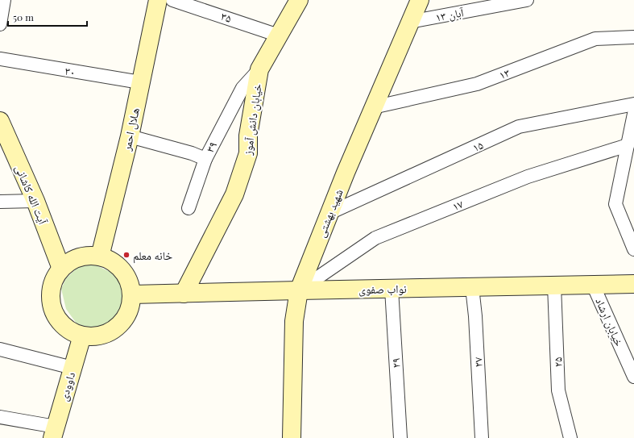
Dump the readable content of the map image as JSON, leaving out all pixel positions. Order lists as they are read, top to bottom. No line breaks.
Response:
{"streets":{"main road":["خیابان دانش آموز","هـلال احمر","آیت الله کاشانی","شهید بهشتی","نواب صفوی","داوودی"],"street":["۱۳ آبان","۳۵","۳۰","۱۳","۱۵","۳۹","۱۷","خیابان ارشاد","۲۷","۲۵","۲۹"]},"crossings":[["۱۳ آبان","شهید بهشتی"],["۳۵","خیابان دانش آموز"],["۳۰","هـلال احمر"],["۱۳","شهید بهشتی"],["خیابان دانش آموز","۳۹"],["خیابان دانش آموز","نواب صفوی"],["هـلال احمر","۳۹"],["هـلال احمر","آیت الله کاشانی"],["هـلال احمر","نواب صفوی"],["هـلال احمر","داوودی"],["۱۵","شهید بهشتی"],["آیت الله کاشانی","نواب صفوی"],["آیت الله کاشانی","داوودی"],["۱۷","شهید بهشتی"],["۱۷","نواب صفوی"],["شهید بهشتی","نواب صفوی"],["نواب صفوی","خیابان ارشاد"],["نواب صفوی","۲۷"],["نواب صفوی","۲۵"],["نواب صفوی","۲۹"],["نواب صفوی","داوودی"]],"places":["خانه معلم"],"scale_bar":"50 m"}
